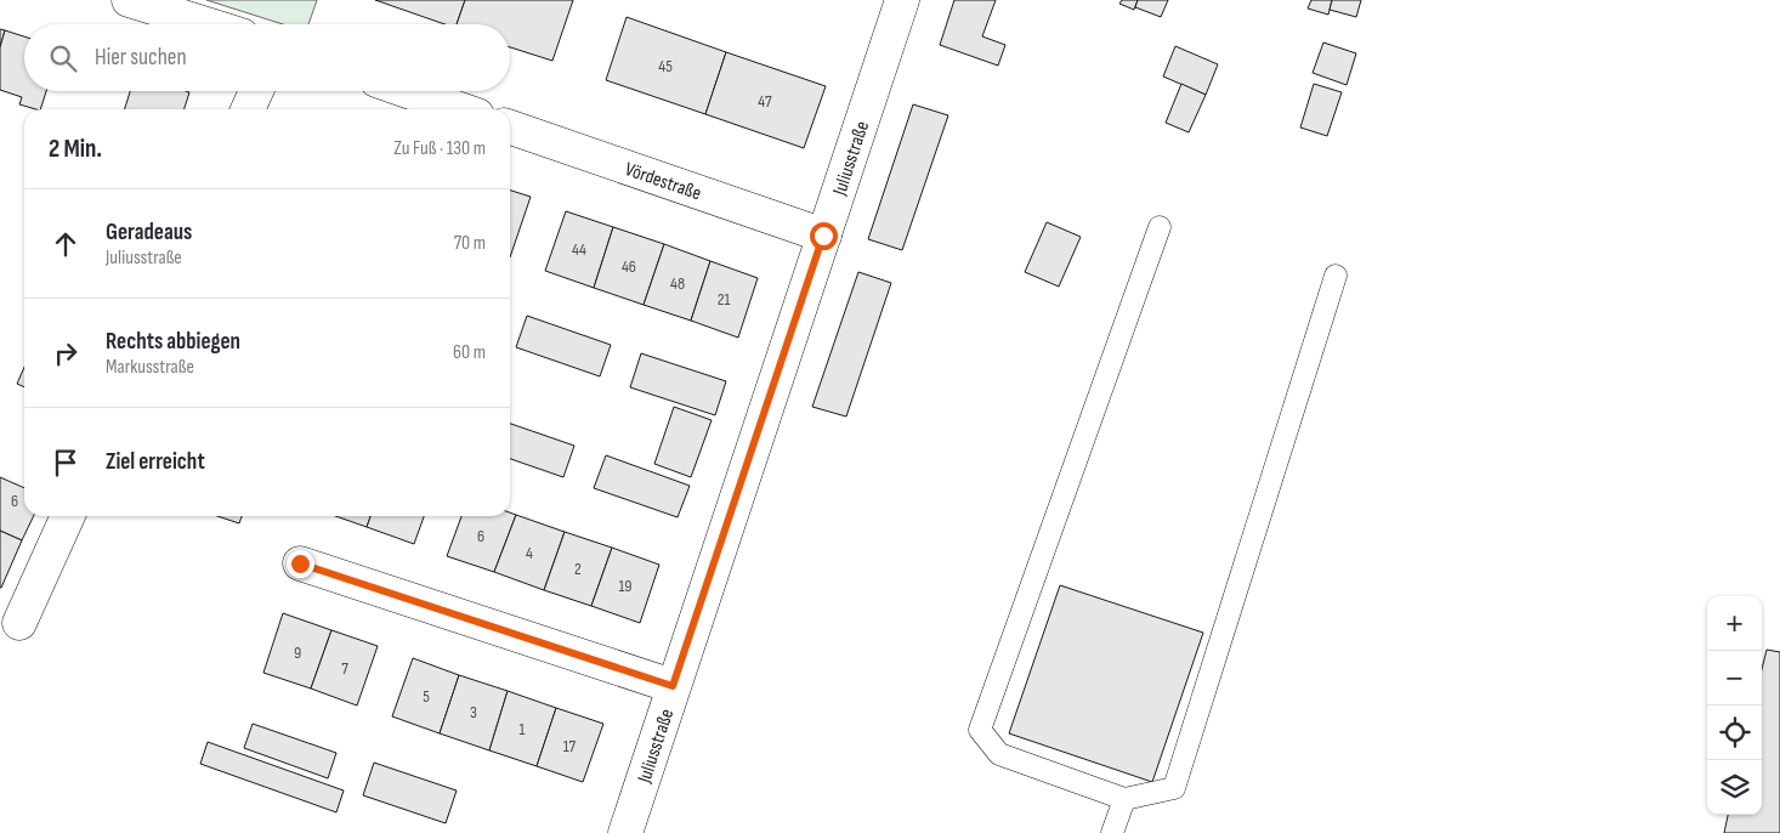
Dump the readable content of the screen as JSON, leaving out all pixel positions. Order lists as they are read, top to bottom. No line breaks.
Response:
{"streets":{"street":["Juliusstraße","Vördestraße"]},"crossings":[["Juliusstraße","Vördestraße"]],"house_numbers":["45","47","44","46","48","21","6","6","4","2","19","9","7","5","3","1","17"],"page":{"search":"Hier suchen","heading":["2 Min.","Zu Fuß · 130 m"],"list":[["Geradeaus","Juliusstraße","70 m"],["Rechts abbiegen","Markusstraße","60 m"],"Ziel erreicht"],"map_buttons":["+","−"]}}
